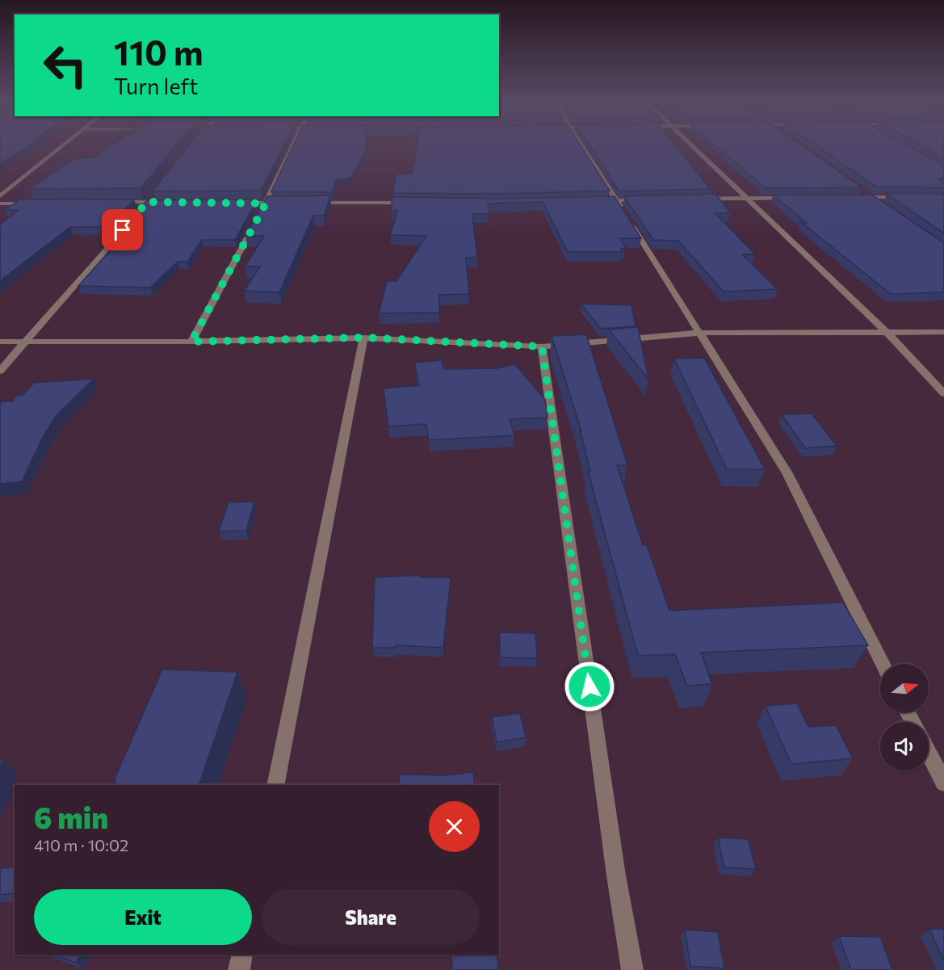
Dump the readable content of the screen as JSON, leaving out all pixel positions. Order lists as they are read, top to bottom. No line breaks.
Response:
{"north":"right","page":{"turn":["110 m","Turn left"],"heading":["6 min","410 m · 10:02"],"buttons":["Exit","Share"]}}
